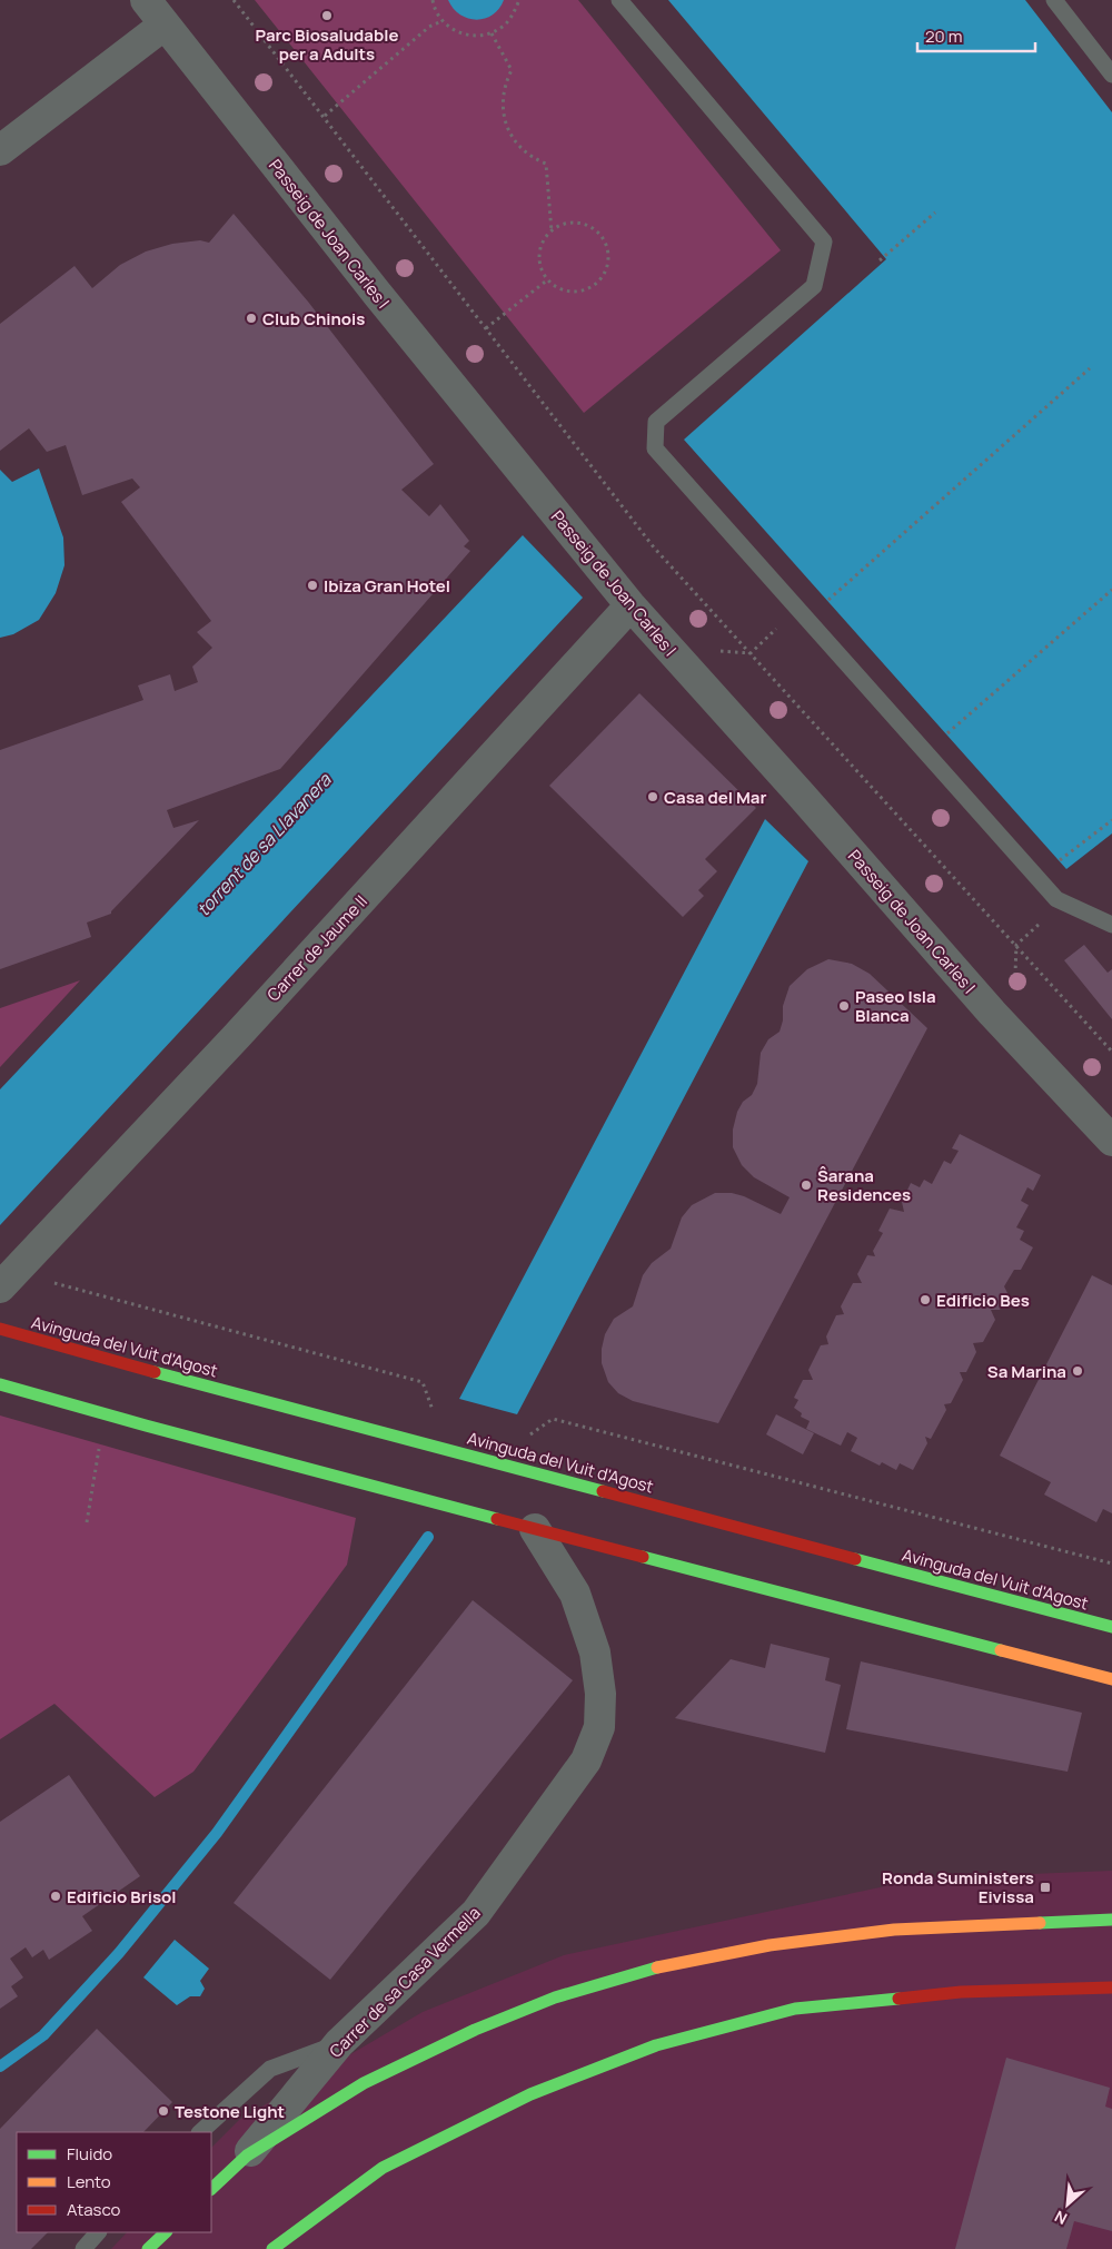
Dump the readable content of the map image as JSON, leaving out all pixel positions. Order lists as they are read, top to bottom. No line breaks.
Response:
{"streets":{"street":["Passeig de Joan Carles I","Carrer de Jaume II","Avinguda del Vuit d'Agost","Carrer de sa Casa Vermella"]},"crossings":[["Passeig de Joan Carles I","Carrer de Jaume II"]],"water":["torrent de sa Llavanera"],"places":{"other":["Parc Biosaludable per a Adults","Club Chinois","Ibiza Gran Hotel","Casa del Mar","Paseo Isla Blanca","Ŝarana Residences","Edificio Bes","Sa Marina","Edificio Brisol","Testone Light"],"transit":["Ronda Suministers Eivissa"]},"legend":["Fluido","Lento","Atasco"],"scale_bar":"20 m","north":"bottom left"}
